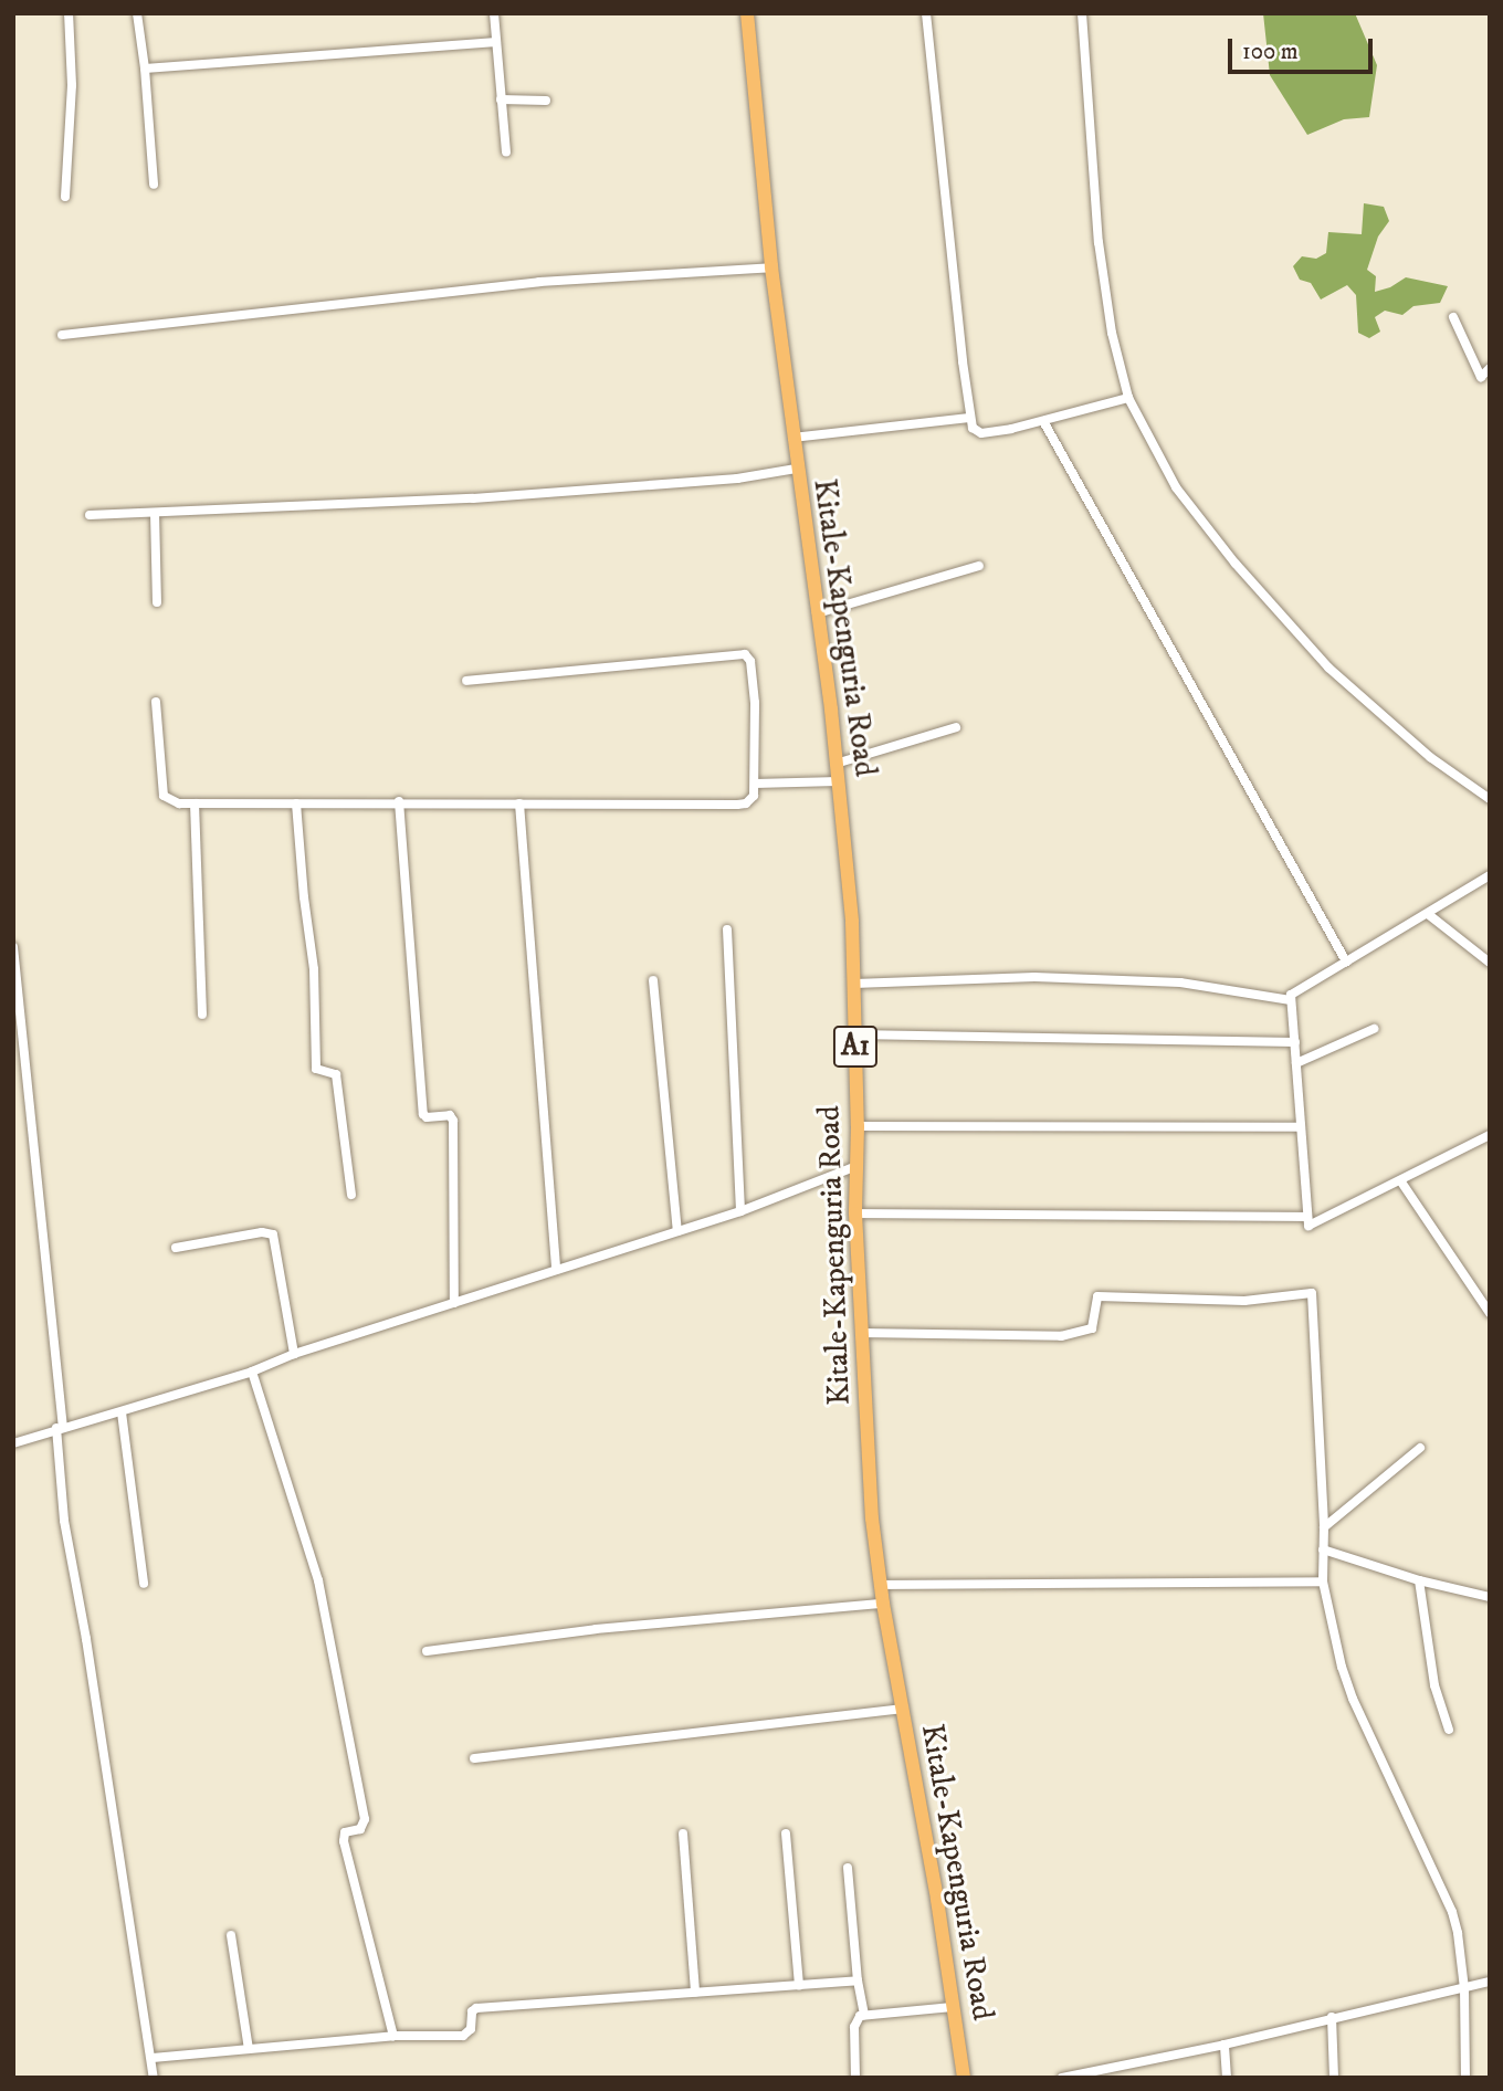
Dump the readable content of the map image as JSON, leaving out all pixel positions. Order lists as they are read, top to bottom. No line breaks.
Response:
{"streets":{"highway":["Kitale-Kapenguria Road","A1"]},"scale_bar":"100 m"}
